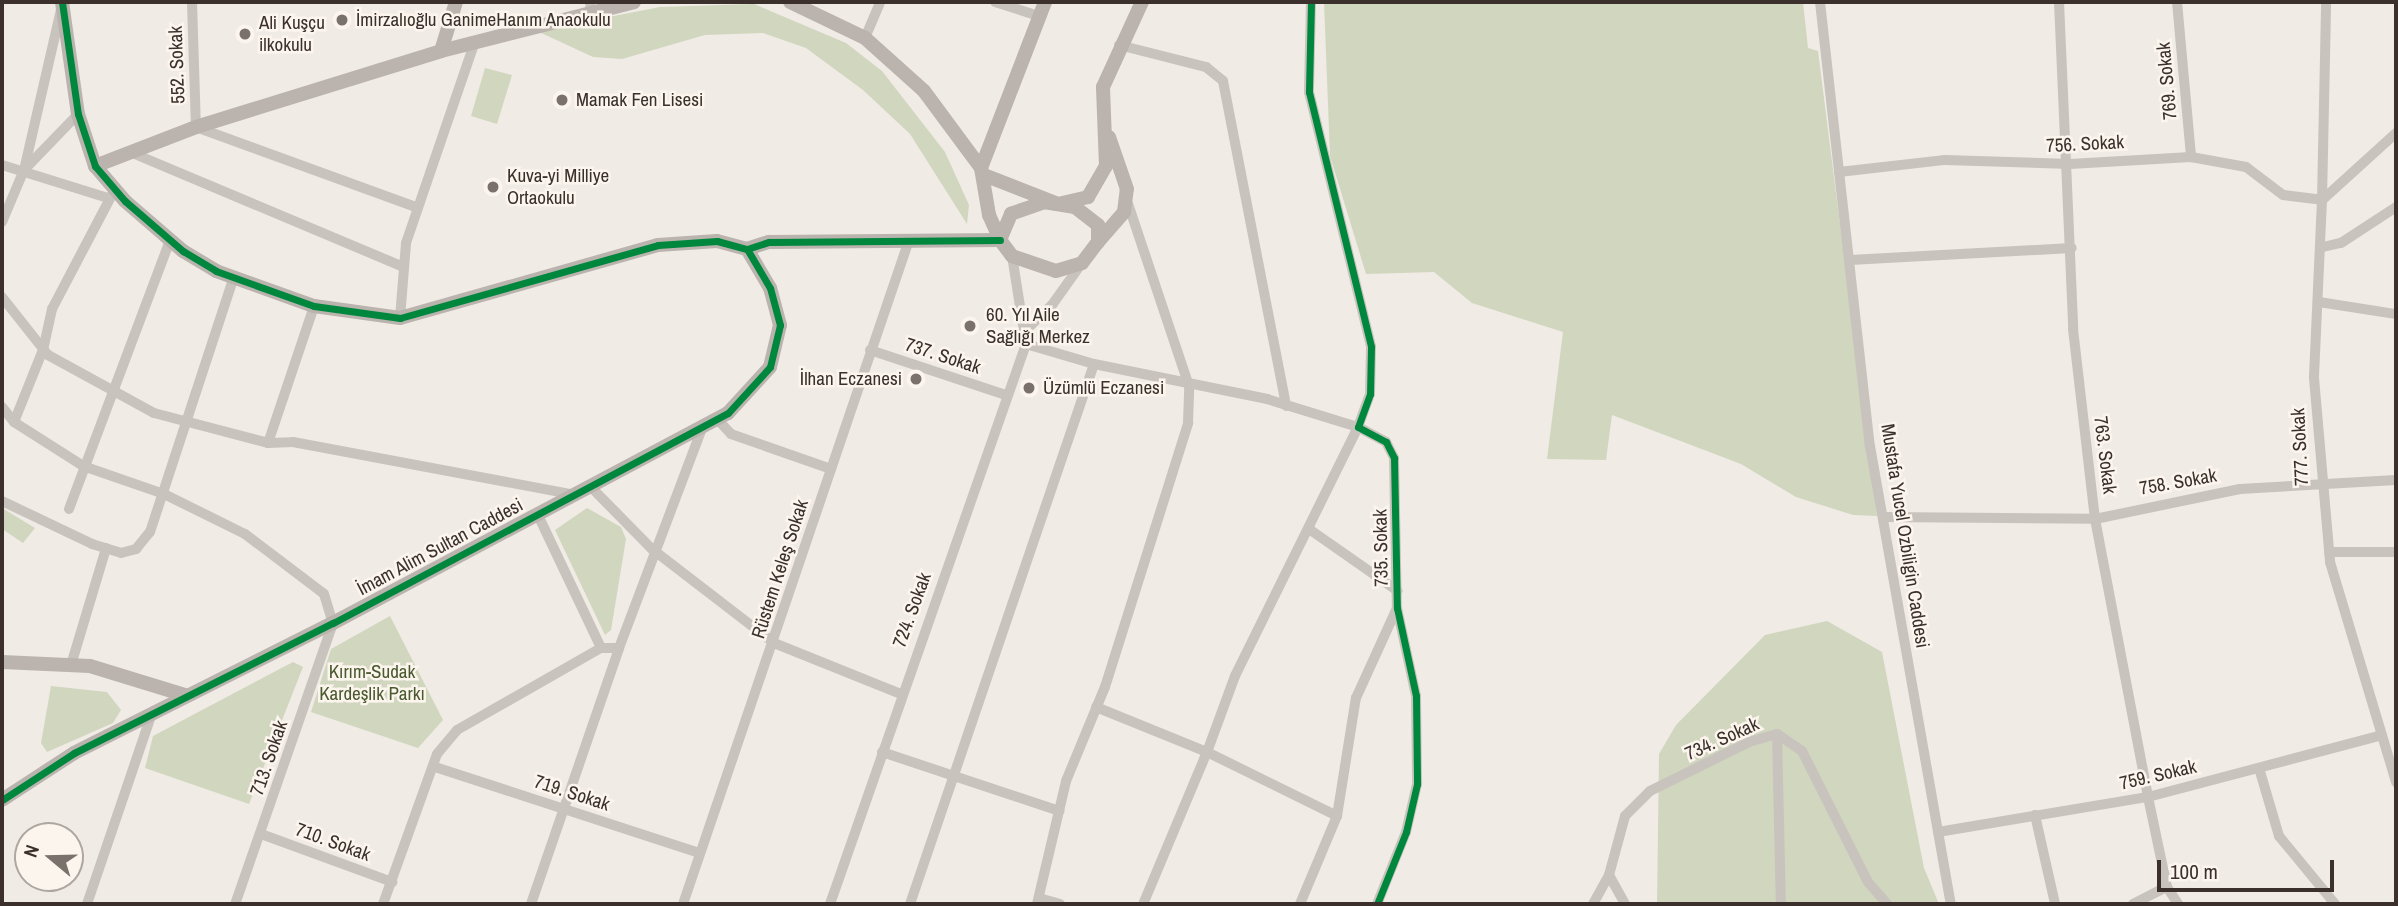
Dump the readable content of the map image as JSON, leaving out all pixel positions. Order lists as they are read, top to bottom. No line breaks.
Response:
{"streets":{"street":["552. Sokak","769. Sokak","756. Sokak","737. Sokak","777. Sokak","763. Sokak","758. Sokak","Mustafa Yucel Ozbiligin Caddesi","İmam Alim Sultan Caddesi","735. Sokak","Rüstem Keleş Sokak","724. Sokak","734. Sokak","713. Sokak","759. Sokak","719. Sokak","710. Sokak"]},"crossings":[["769. Sokak","756. Sokak"],["756. Sokak","777. Sokak"],["756. Sokak","763. Sokak"],["756. Sokak","Mustafa Yucel Ozbiligin Caddesi"],["737. Sokak","Rüstem Keleş Sokak"],["737. Sokak","724. Sokak"],["777. Sokak","758. Sokak"],["777. Sokak","759. Sokak"],["763. Sokak","758. Sokak"],["763. Sokak","759. Sokak"],["758. Sokak","Mustafa Yucel Ozbiligin Caddesi"],["Mustafa Yucel Ozbiligin Caddesi","759. Sokak"],["İmam Alim Sultan Caddesi","713. Sokak"],["735. Sokak","724. Sokak"],["Rüstem Keleş Sokak","719. Sokak"],["713. Sokak","710. Sokak"]],"parks":["Kırım-Sudak Kardeşlik Parkı"],"places":["İmirzalıoğlu GanimeHanım Anaokulu","Ali Kuşçu ilkokulu","Mamak Fen Lisesi","Kuva-yi Milliye Ortaokulu","60. Yıl Aile Sağlığı Merkez","İlhan Eczanesi","Üzümlü Eczanesi"],"scale_bar":"100 m","north":"left"}
